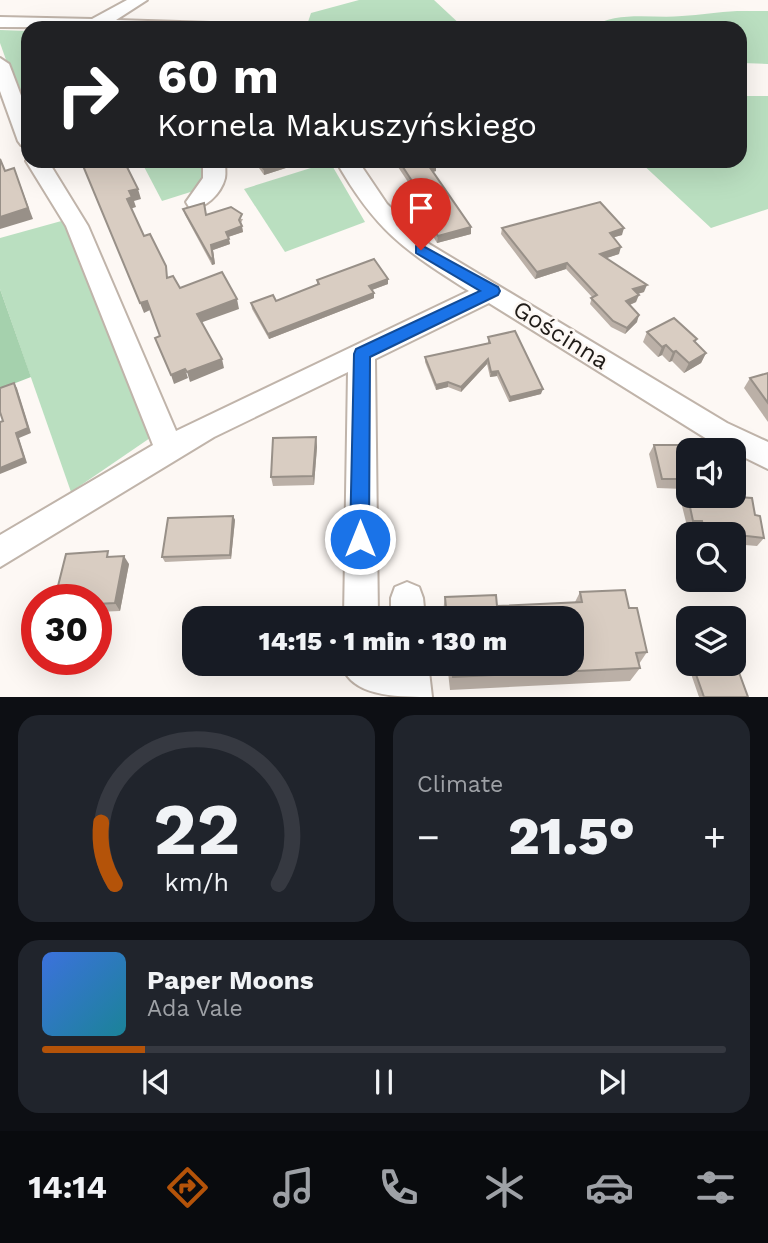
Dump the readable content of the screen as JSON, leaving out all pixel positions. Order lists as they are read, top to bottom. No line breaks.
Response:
{"streets":{"street":["Gościnna"]},"page":{"turn":["60 m","Kornela Makuszyńskiego"],"limit":"30","trip":"14:15 · 1 min · 130 m","tile":"Climate","heat":["−","21.5°","+"],"song":["Paper Moons","Ada Vale"],"tabs":"14:14","gauge":["22","km/h"]}}
